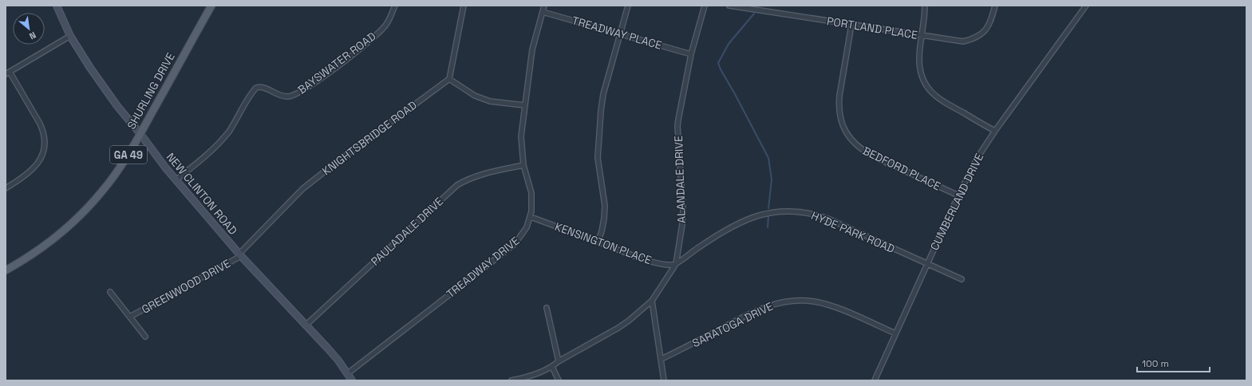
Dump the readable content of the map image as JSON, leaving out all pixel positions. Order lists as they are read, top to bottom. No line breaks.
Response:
{"streets":{"main road":["SHURLING DRIVE","GA 49"],"street":["PORTLAND PLACE","TREADWAY PLACE","BAYSWATER ROAD","KNIGHTSBRIDGE ROAD","BEDFORD PLACE","ALANDALE DRIVE","NEW CLINTON ROAD","CUMBERLAND DRIVE","PAULADALE DRIVE","HYDE PARK ROAD","KENSINGTON PLACE","TREADWAY DRIVE","GREENWOOD DRIVE","SARATOGA DRIVE"]},"crossings":[["PORTLAND PLACE","BEDFORD PLACE"],["TREADWAY PLACE","ALANDALE DRIVE"],["TREADWAY PLACE","TREADWAY DRIVE"],["BAYSWATER ROAD","NEW CLINTON ROAD"],["SHURLING DRIVE","NEW CLINTON ROAD"],["KNIGHTSBRIDGE ROAD","NEW CLINTON ROAD"],["KNIGHTSBRIDGE ROAD","GREENWOOD DRIVE"],["BEDFORD PLACE","CUMBERLAND DRIVE"],["ALANDALE DRIVE","HYDE PARK ROAD"],["ALANDALE DRIVE","KENSINGTON PLACE"],["NEW CLINTON ROAD","PAULADALE DRIVE"],["NEW CLINTON ROAD","TREADWAY DRIVE"],["NEW CLINTON ROAD","GREENWOOD DRIVE"],["CUMBERLAND DRIVE","HYDE PARK ROAD"],["CUMBERLAND DRIVE","SARATOGA DRIVE"],["PAULADALE DRIVE","TREADWAY DRIVE"],["HYDE PARK ROAD","KENSINGTON PLACE"],["KENSINGTON PLACE","TREADWAY DRIVE"]],"scale_bar":"100 m","north":"bottom right"}
